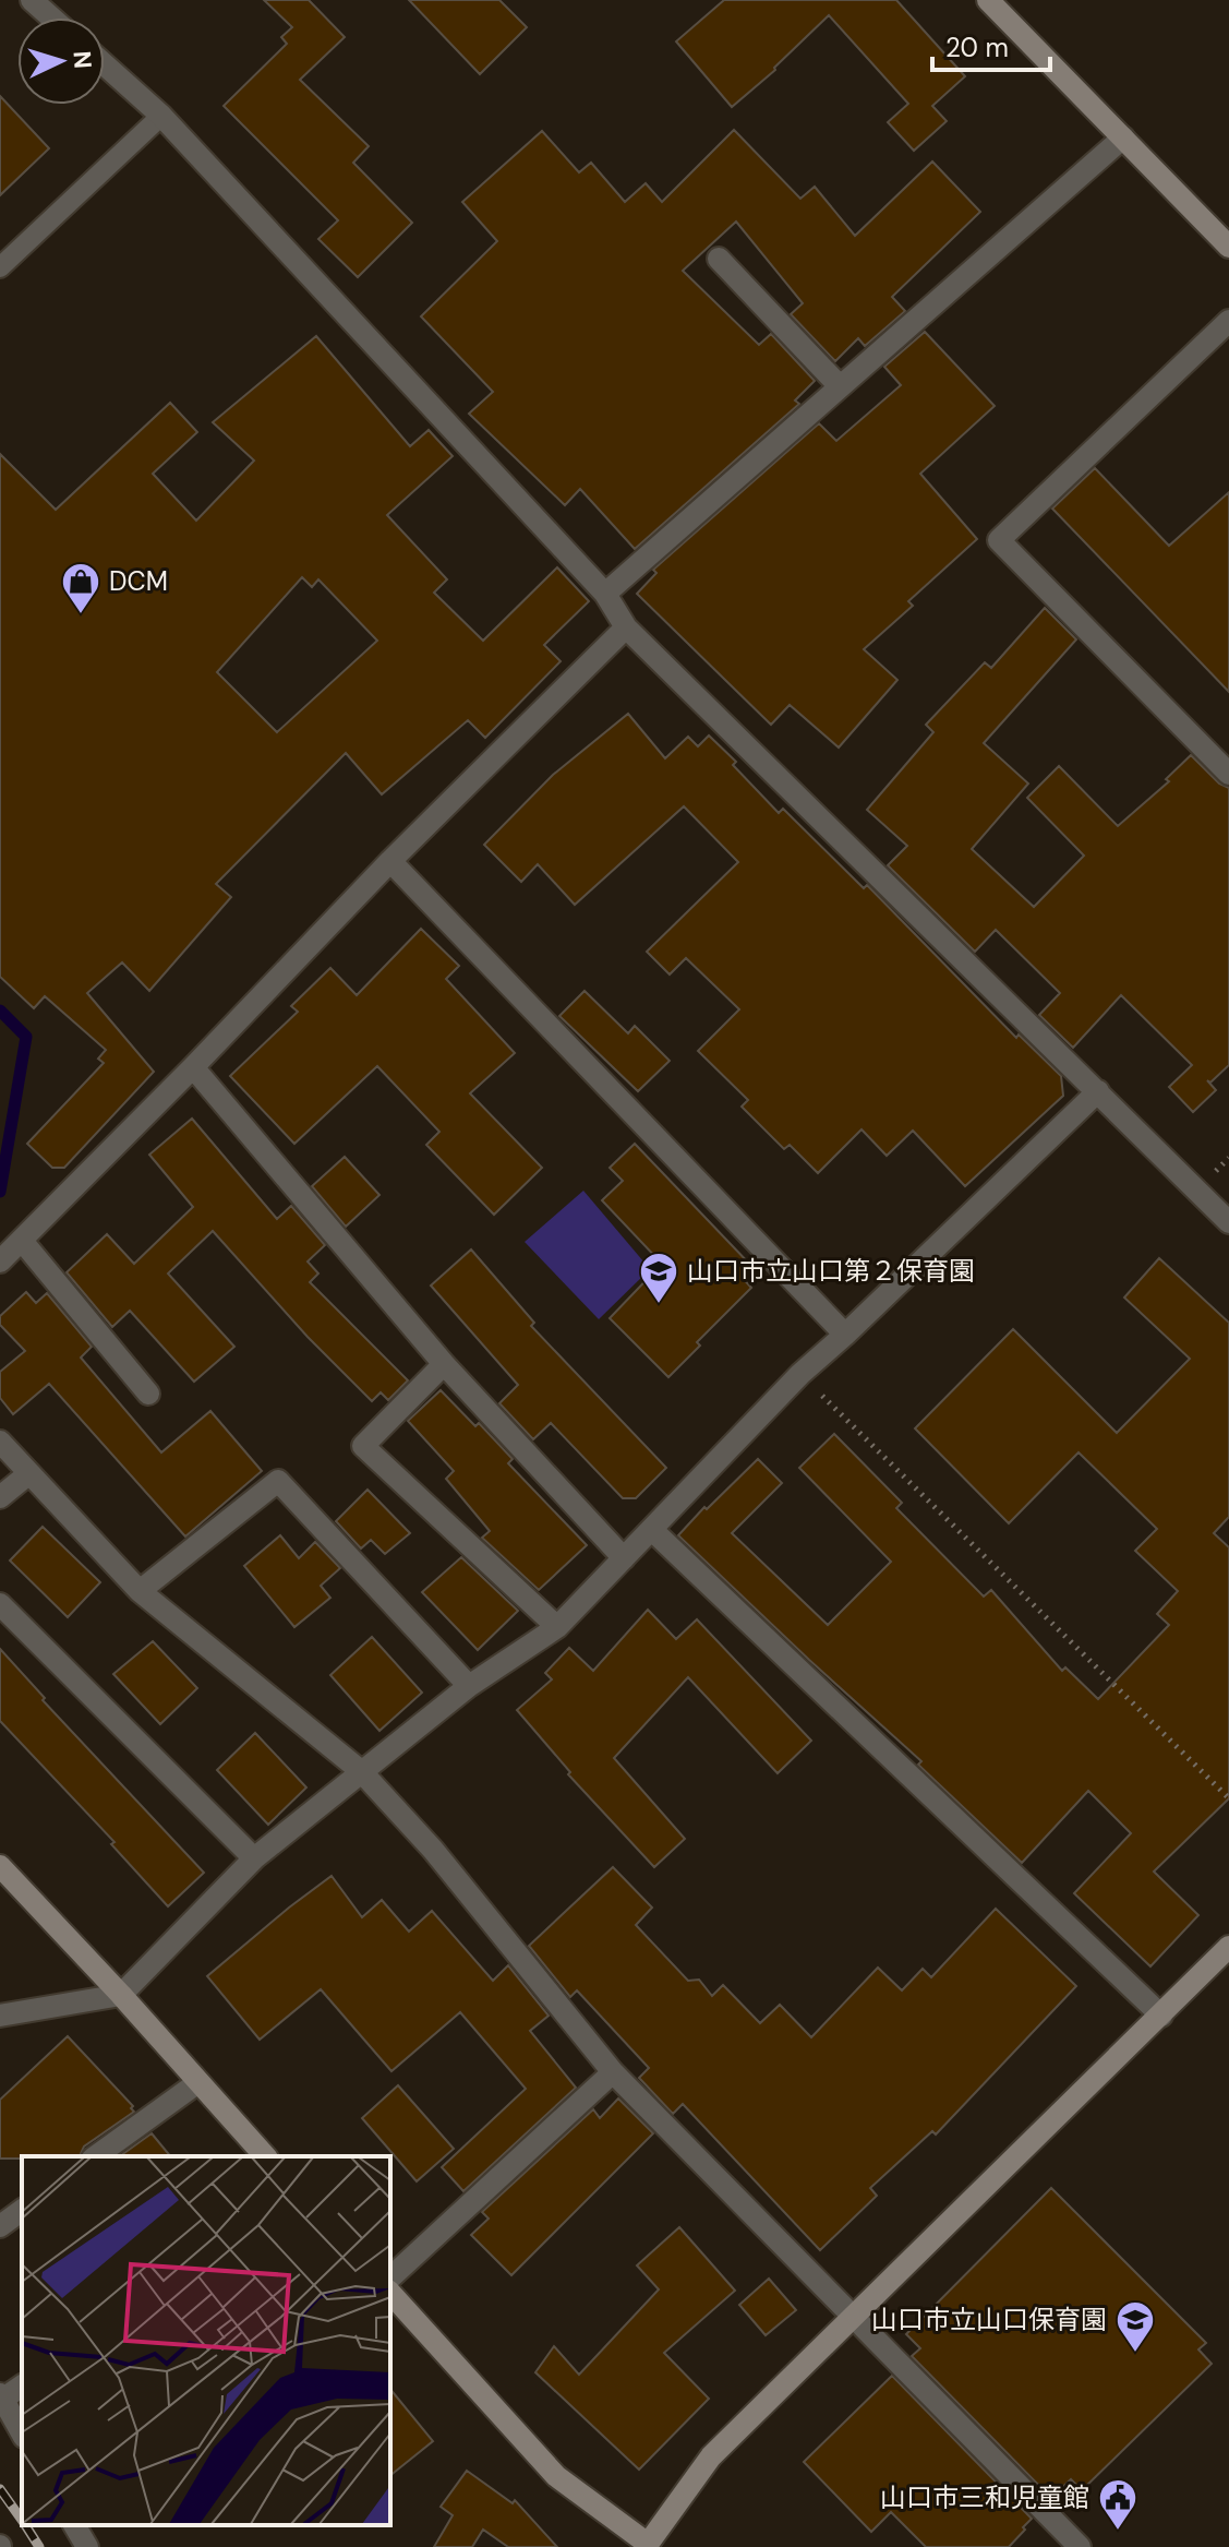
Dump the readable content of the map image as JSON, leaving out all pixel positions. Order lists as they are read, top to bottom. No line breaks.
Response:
{"places":{"shop":["DCM"],"school or university":["山口市立山口第２保育園","山口市立山口保育園"],"public building":["山口市三和児童館"]},"scale_bar":"20 m","north":"right"}
